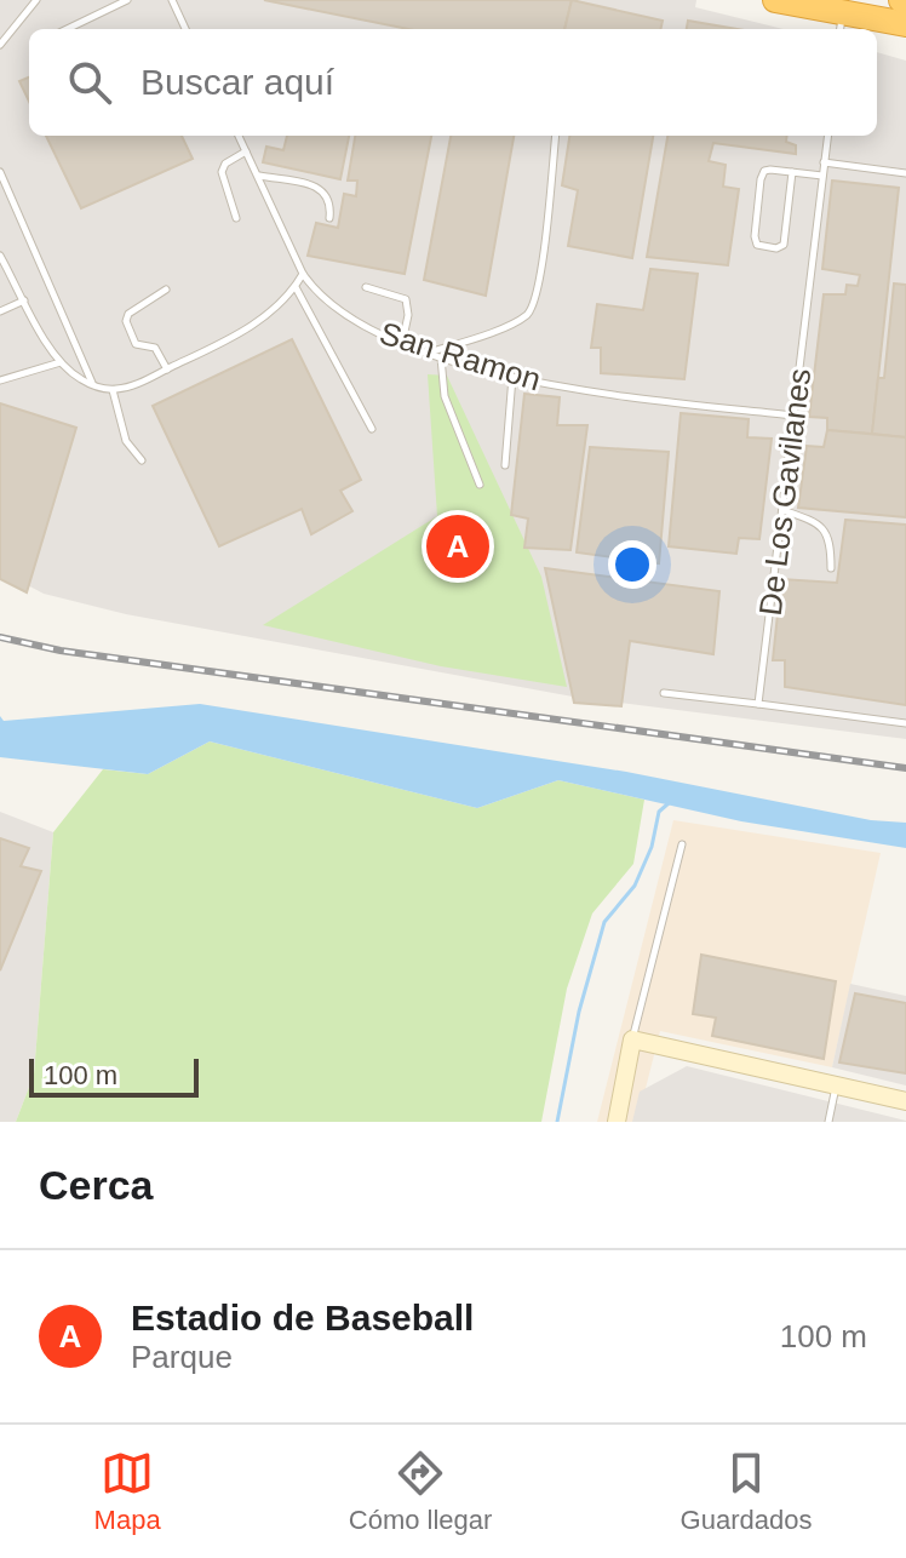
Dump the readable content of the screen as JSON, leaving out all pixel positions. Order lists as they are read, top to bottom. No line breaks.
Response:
{"streets":{"lane":["San Ramon","De Los Gavilanes"]},"crossings":[["San Ramon","De Los Gavilanes"]],"scale_bar":"100 m","page":{"search":"Buscar aquí","pins":"A","scale":"100 m","heading":"Cerca","list":[{"mark":"A","name":"Estadio de Baseball","note":"Parque","value":"100 m"}],"nav":["Mapa","Cómo llegar","Guardados"]}}
